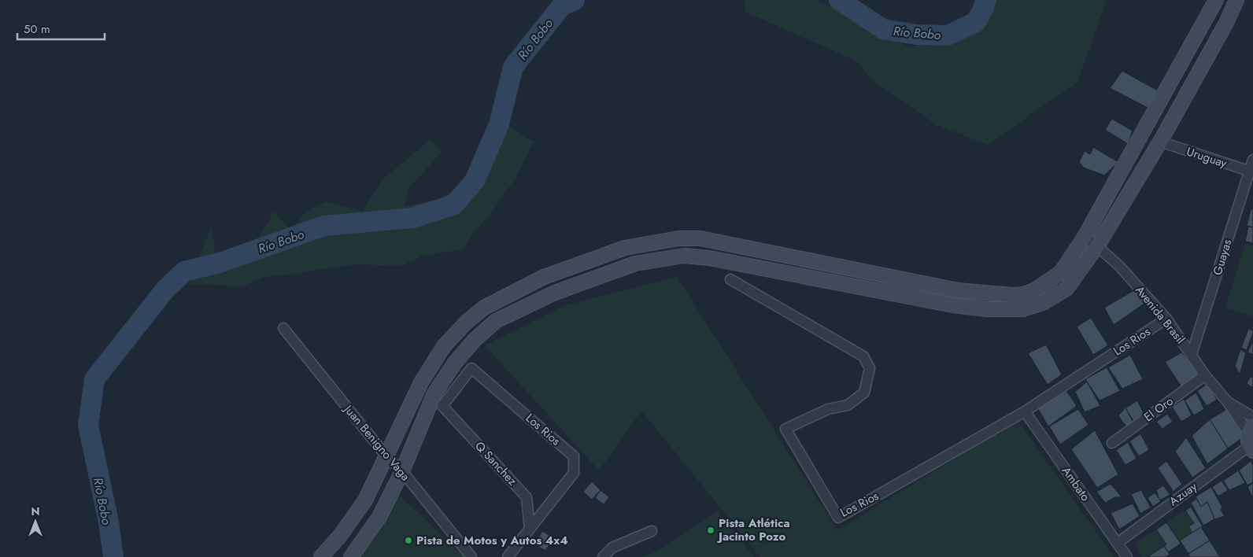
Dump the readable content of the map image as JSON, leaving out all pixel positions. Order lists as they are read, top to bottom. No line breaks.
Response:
{"streets":{"street":["Uruguay","Guayas","Avenida Brasil","Los Rios","El Oro","Juan Benigno Vaga","Q Sanchez","Ambato","Azuay"]},"crossings":[["Uruguay","Guayas"],["Guayas","Avenida Brasil"],["Avenida Brasil","Los Rios"],["Avenida Brasil","El Oro"],["Avenida Brasil","Azuay"],["Los Rios","Q Sanchez"],["Los Rios","Ambato"],["Ambato","Azuay"]],"water":["Río Bobo"],"places":["Pista Atlética Jacinto Pozo","Pista de Motos y Autos 4x4"],"scale_bar":"50 m","north":"top"}
